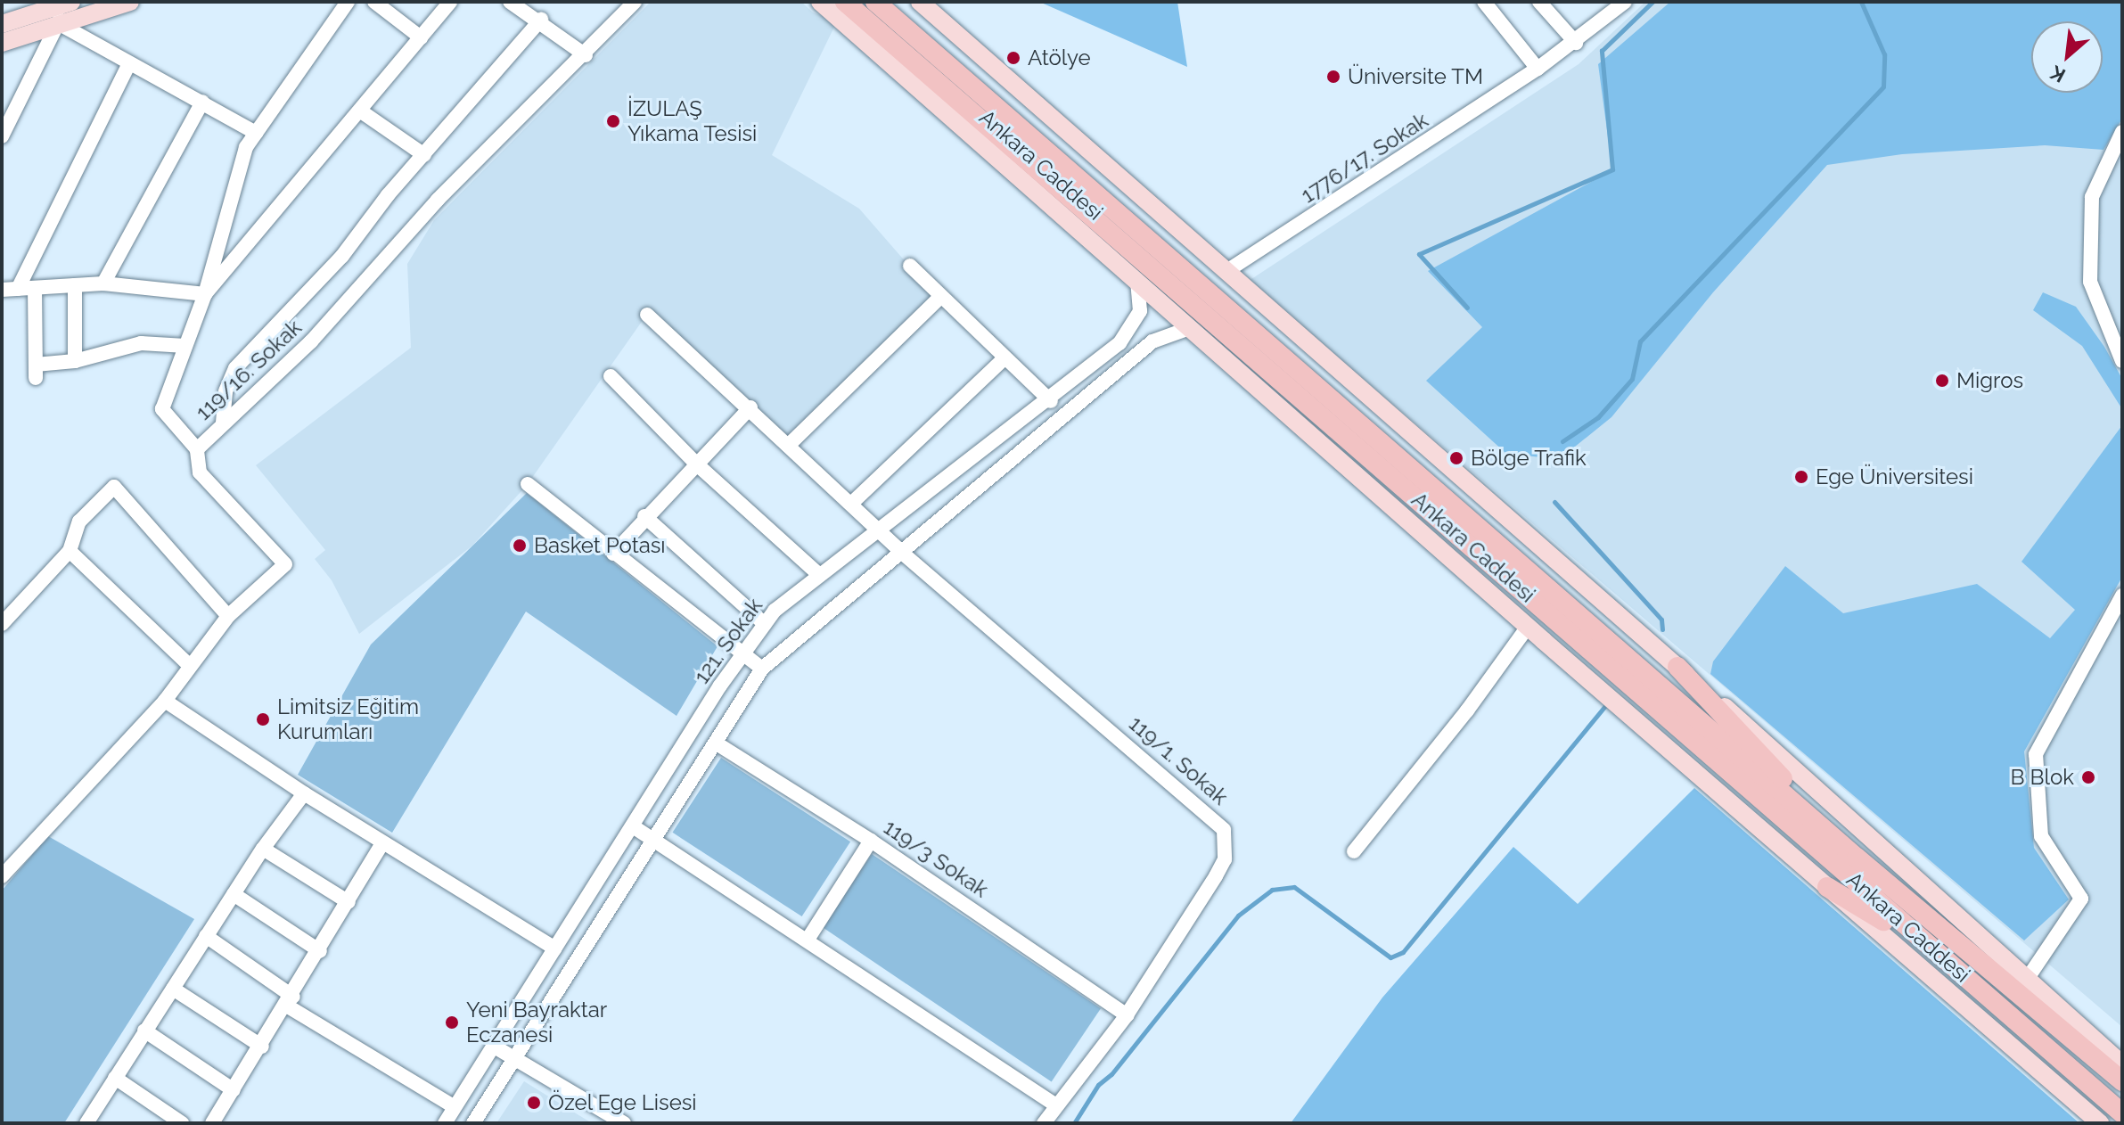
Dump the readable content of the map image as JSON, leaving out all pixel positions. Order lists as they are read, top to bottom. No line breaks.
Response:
{"streets":{"highway":["Ankara Caddesi"],"street":["1776/17. Sokak","119/16. Sokak","121. Sokak","119/1. Sokak","119/3 Sokak"]},"crossings":[["1776/17. Sokak","Ankara Caddesi"],["Ankara Caddesi","121. Sokak"],["121. Sokak","119/1. Sokak"],["121. Sokak","119/3 Sokak"],["119/1. Sokak","119/3 Sokak"]],"places":["Atölye","Üniversite TM","İZULAŞ Yıkama Tesisi","Migros","Bölge Trafik","Ege Üniversitesi","Basket Potası","Limitsiz Eğitim Kurumları","B Blok","Yeni Bayraktar Eczanesi","Özel Ege Lisesi"],"north":"bottom left"}
